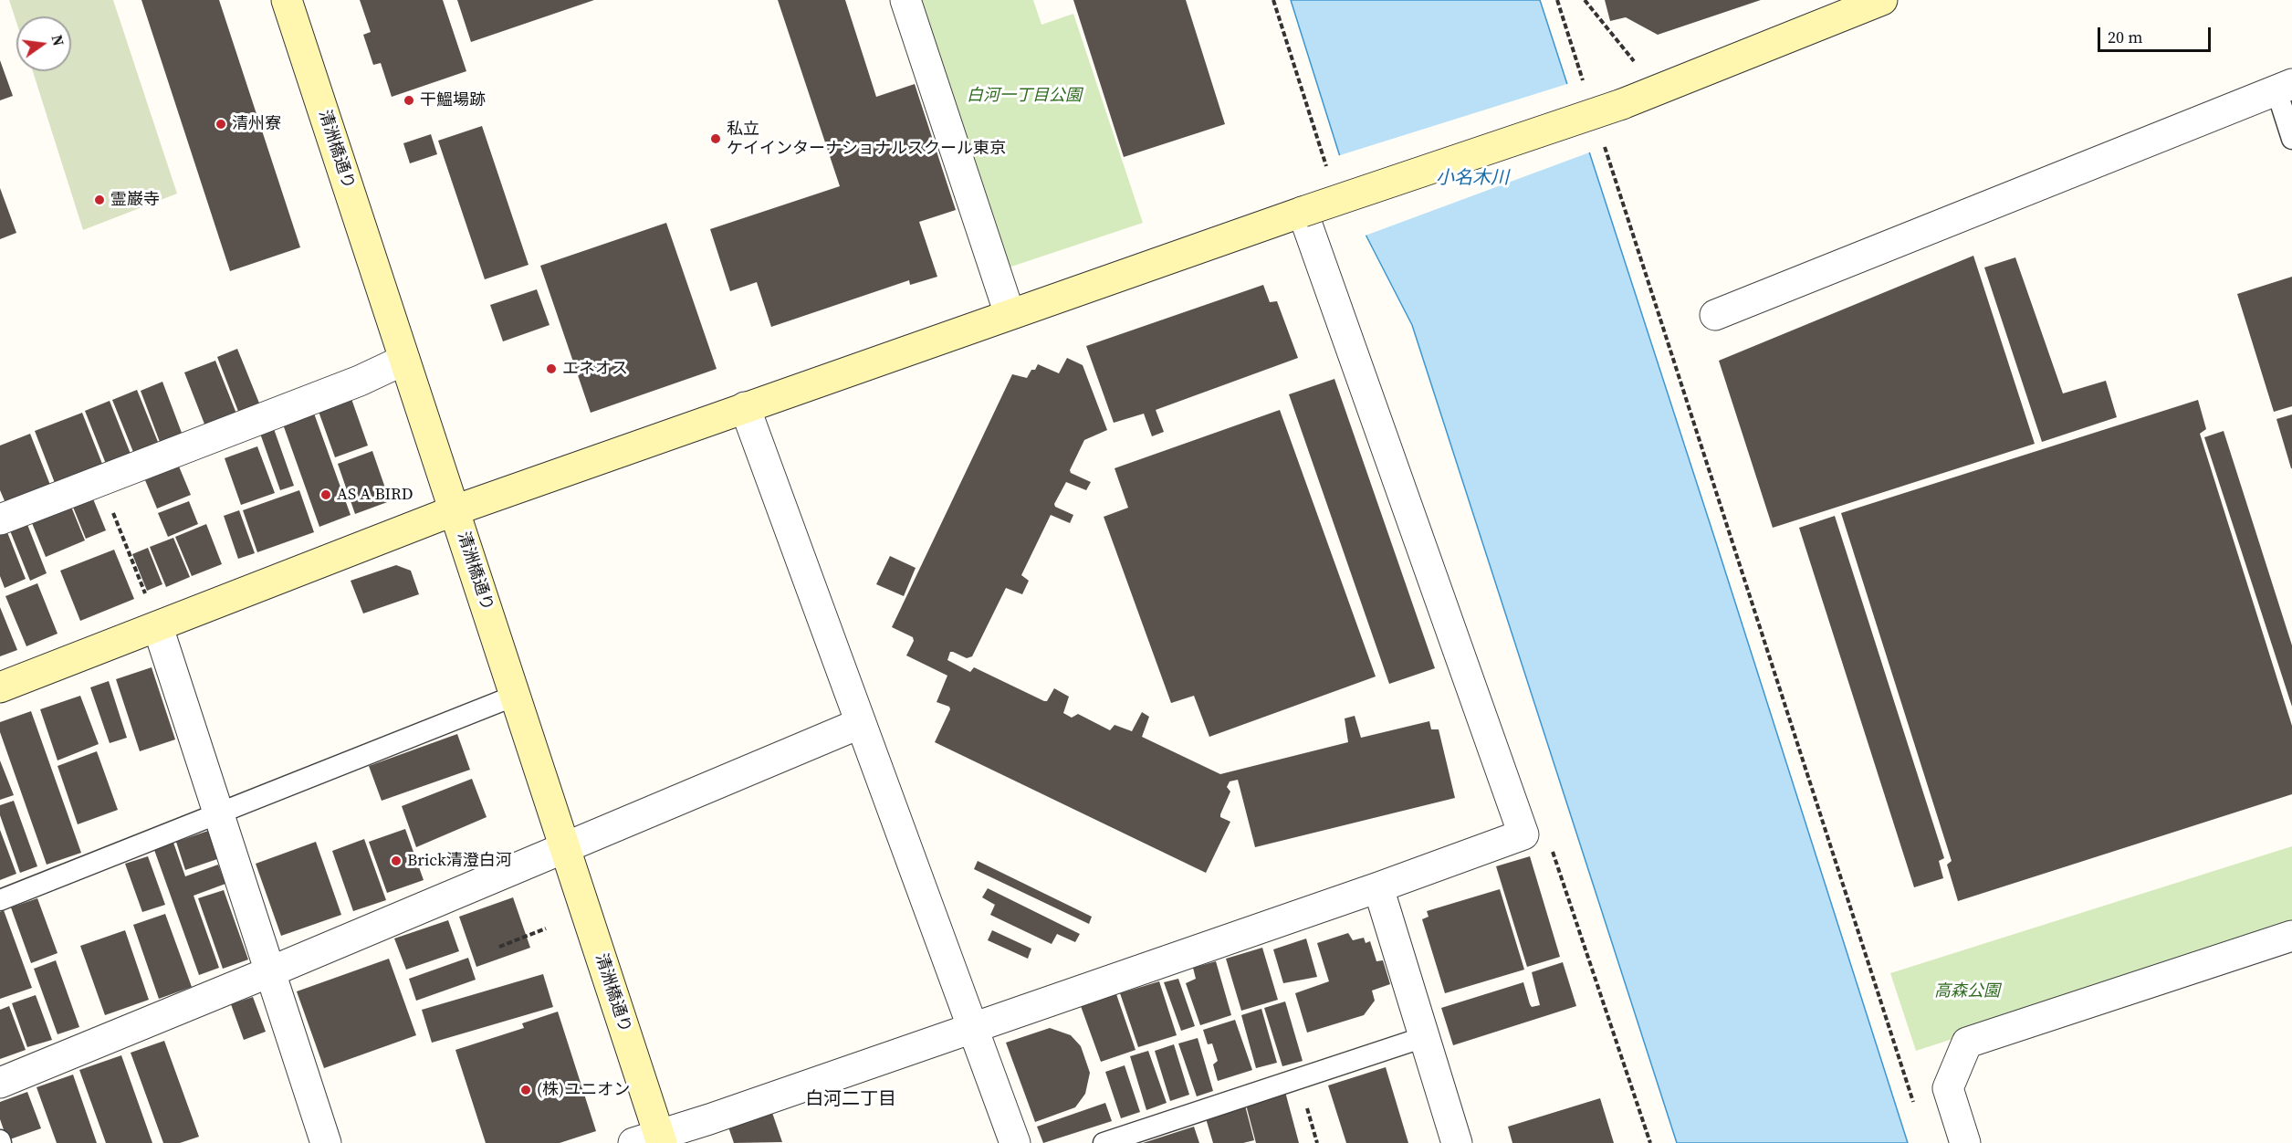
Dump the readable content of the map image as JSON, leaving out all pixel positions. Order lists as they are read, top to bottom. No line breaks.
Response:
{"streets":{"street":["清洲橋通り"]},"districts":["白河二丁目"],"water":["小名木川"],"parks":["白河一丁目公園","高森公園"],"places":["干鰮場跡","清州寮","私立 ケイインターナショナルスクール東京","霊巌寺","エネオス","AS A BIRD","Brick清澄白河","(株)ユニオン"],"scale_bar":"20 m","north":"right"}
